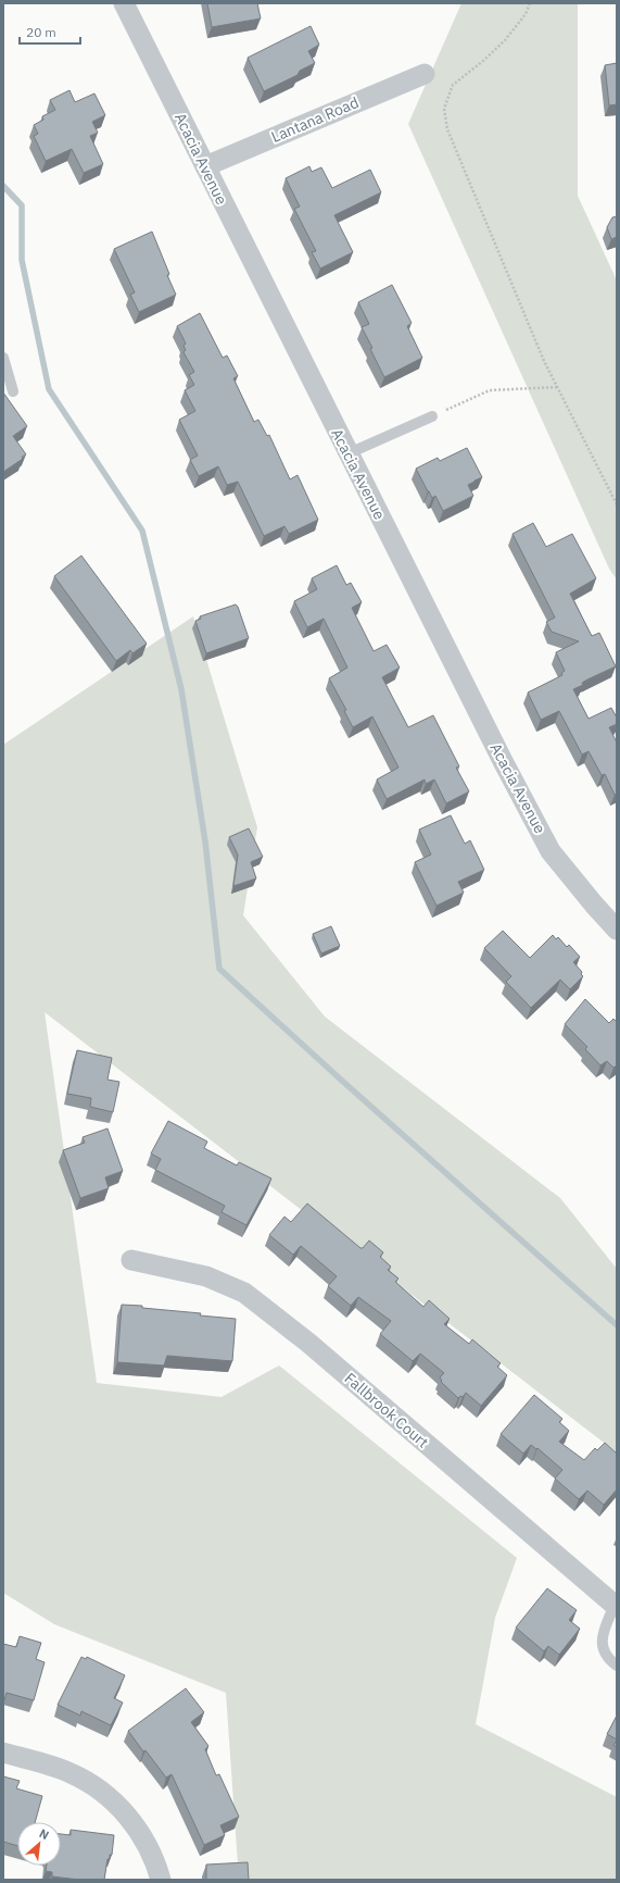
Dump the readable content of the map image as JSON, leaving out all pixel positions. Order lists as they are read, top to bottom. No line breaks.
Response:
{"streets":{"street":["Lantana Road","Acacia Avenue","Fallbrook Court"]},"crossings":[["Lantana Road","Acacia Avenue"]],"scale_bar":"20 m","north":"top right"}
